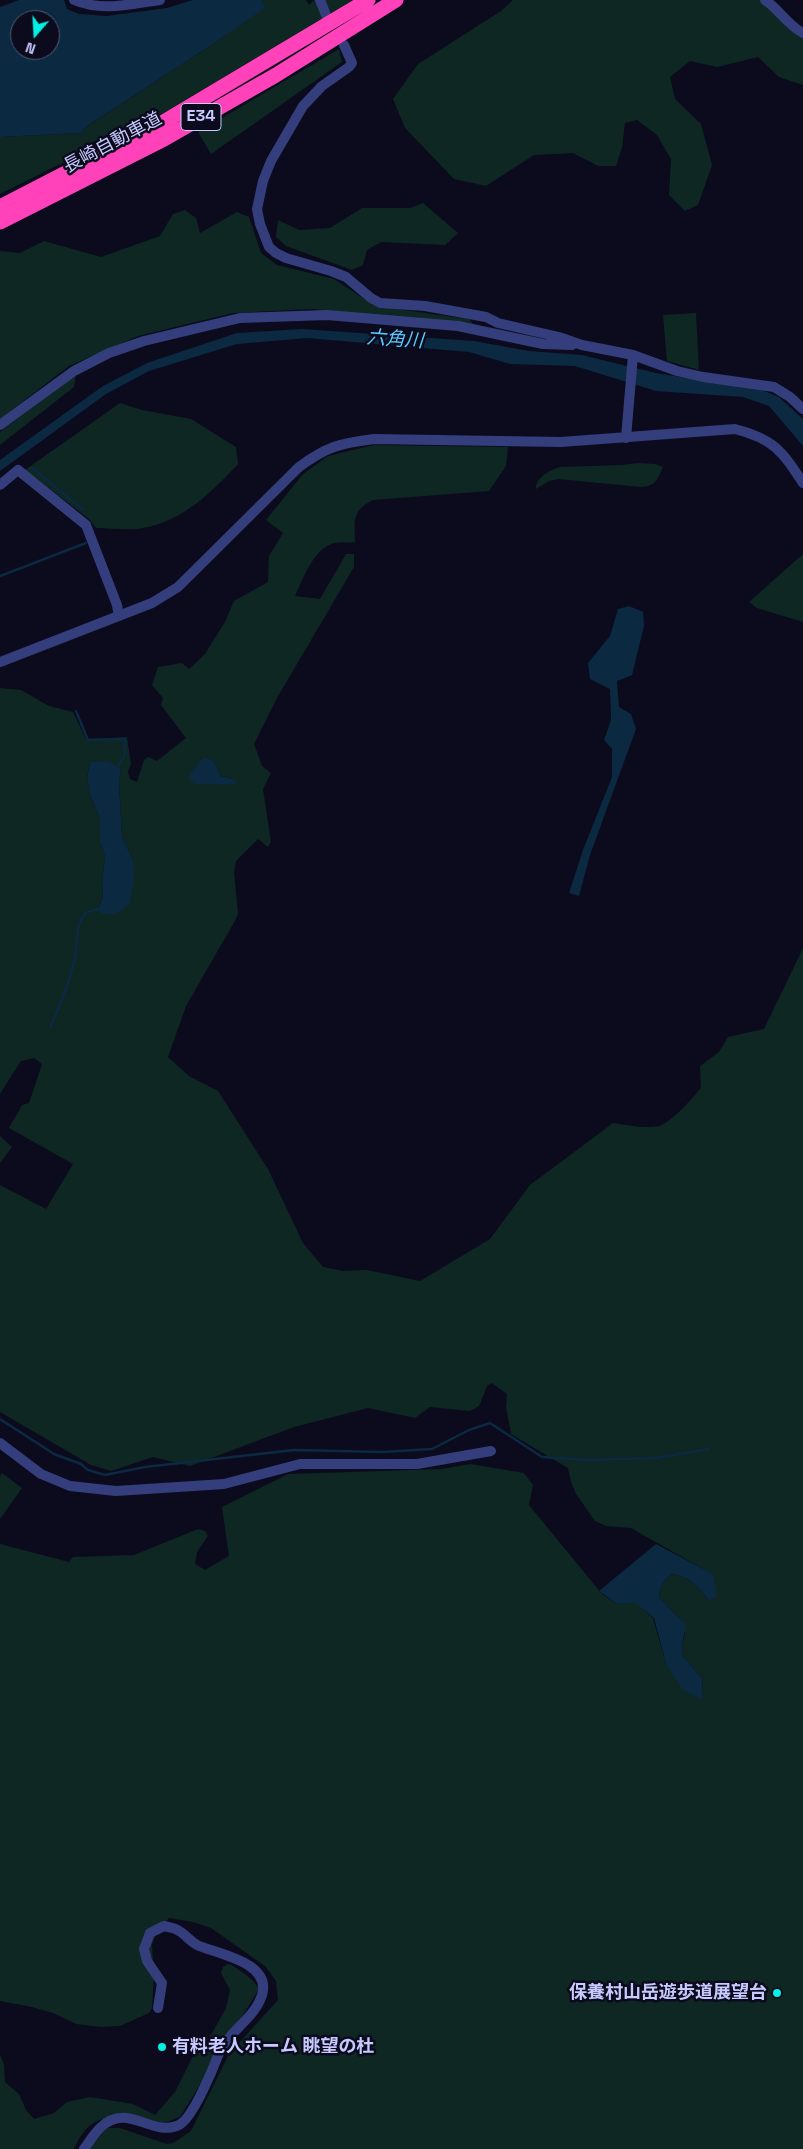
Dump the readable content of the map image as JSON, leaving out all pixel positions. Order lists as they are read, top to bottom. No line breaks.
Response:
{"streets":{"highway":["E34","長崎自動車道"]},"water":["六角川"],"places":["保養村山岳遊歩道展望台","有料老人ホーム 眺望の杜"],"north":"bottom"}
